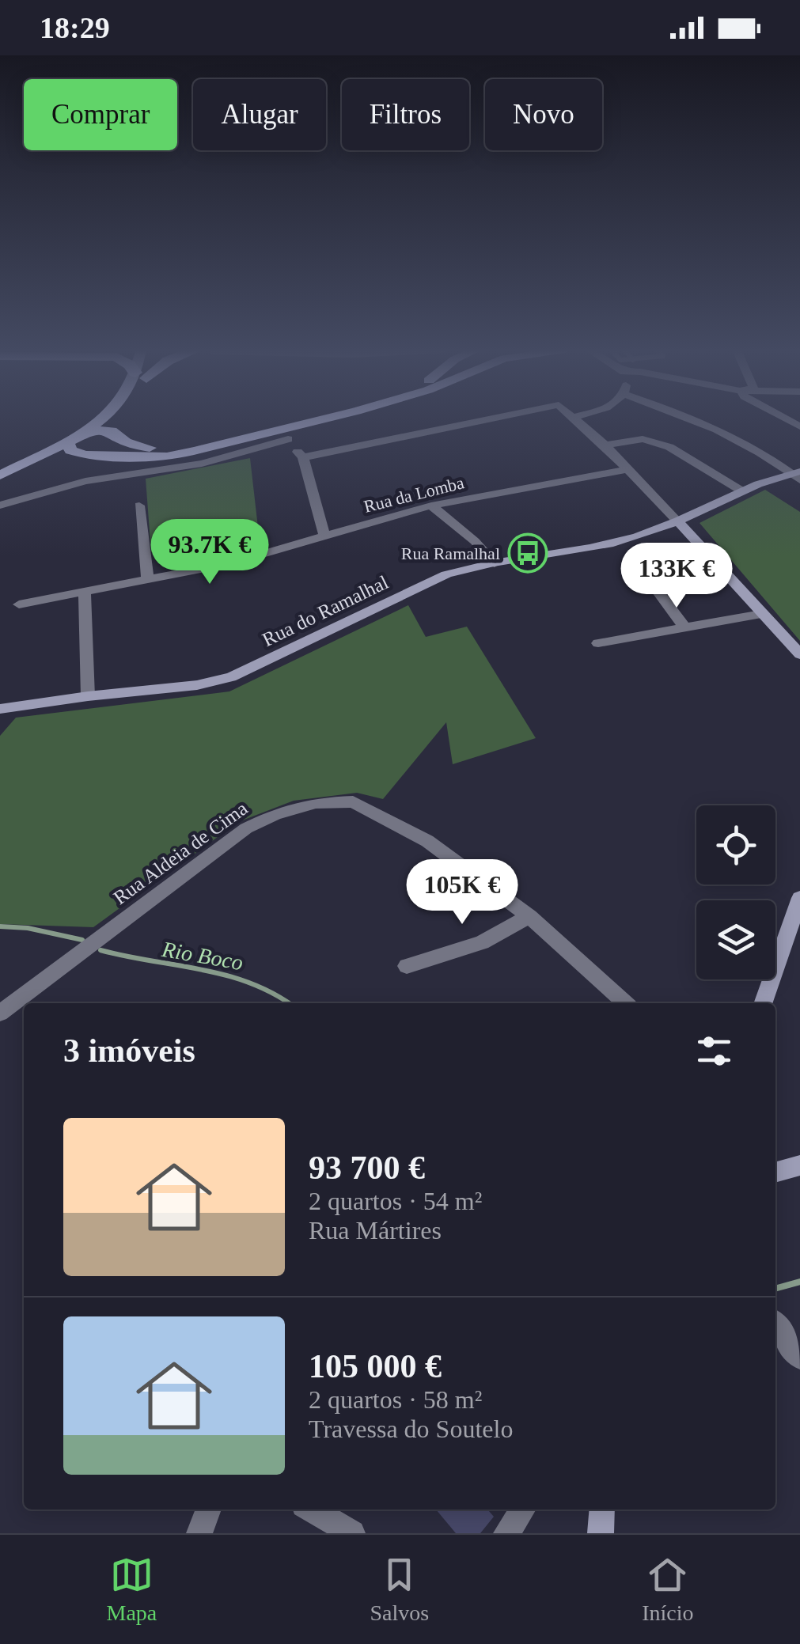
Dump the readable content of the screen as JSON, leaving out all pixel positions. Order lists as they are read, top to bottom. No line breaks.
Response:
{"streets":{"street":["Rua da Lomba","Rua do Ramalhal","Rua Aldeia de Cima"]},"water":["Rio Boco"],"places":{"bus stop":["Rua Ramalhal"]},"page":{"status":"18:29","chip":["Comprar","Alugar","Filtros","Novo"],"price":["93.7K €","133K €","105K €"],"heading":"3 imóveis","list":[{"name":"93 700 €","note":"2 quartos · 54 m² · Rua Mártires"},{"name":"105 000 €","note":"2 quartos · 58 m² · Travessa do Soutelo"}],"tabs":["Mapa","Salvos","Início"]}}
